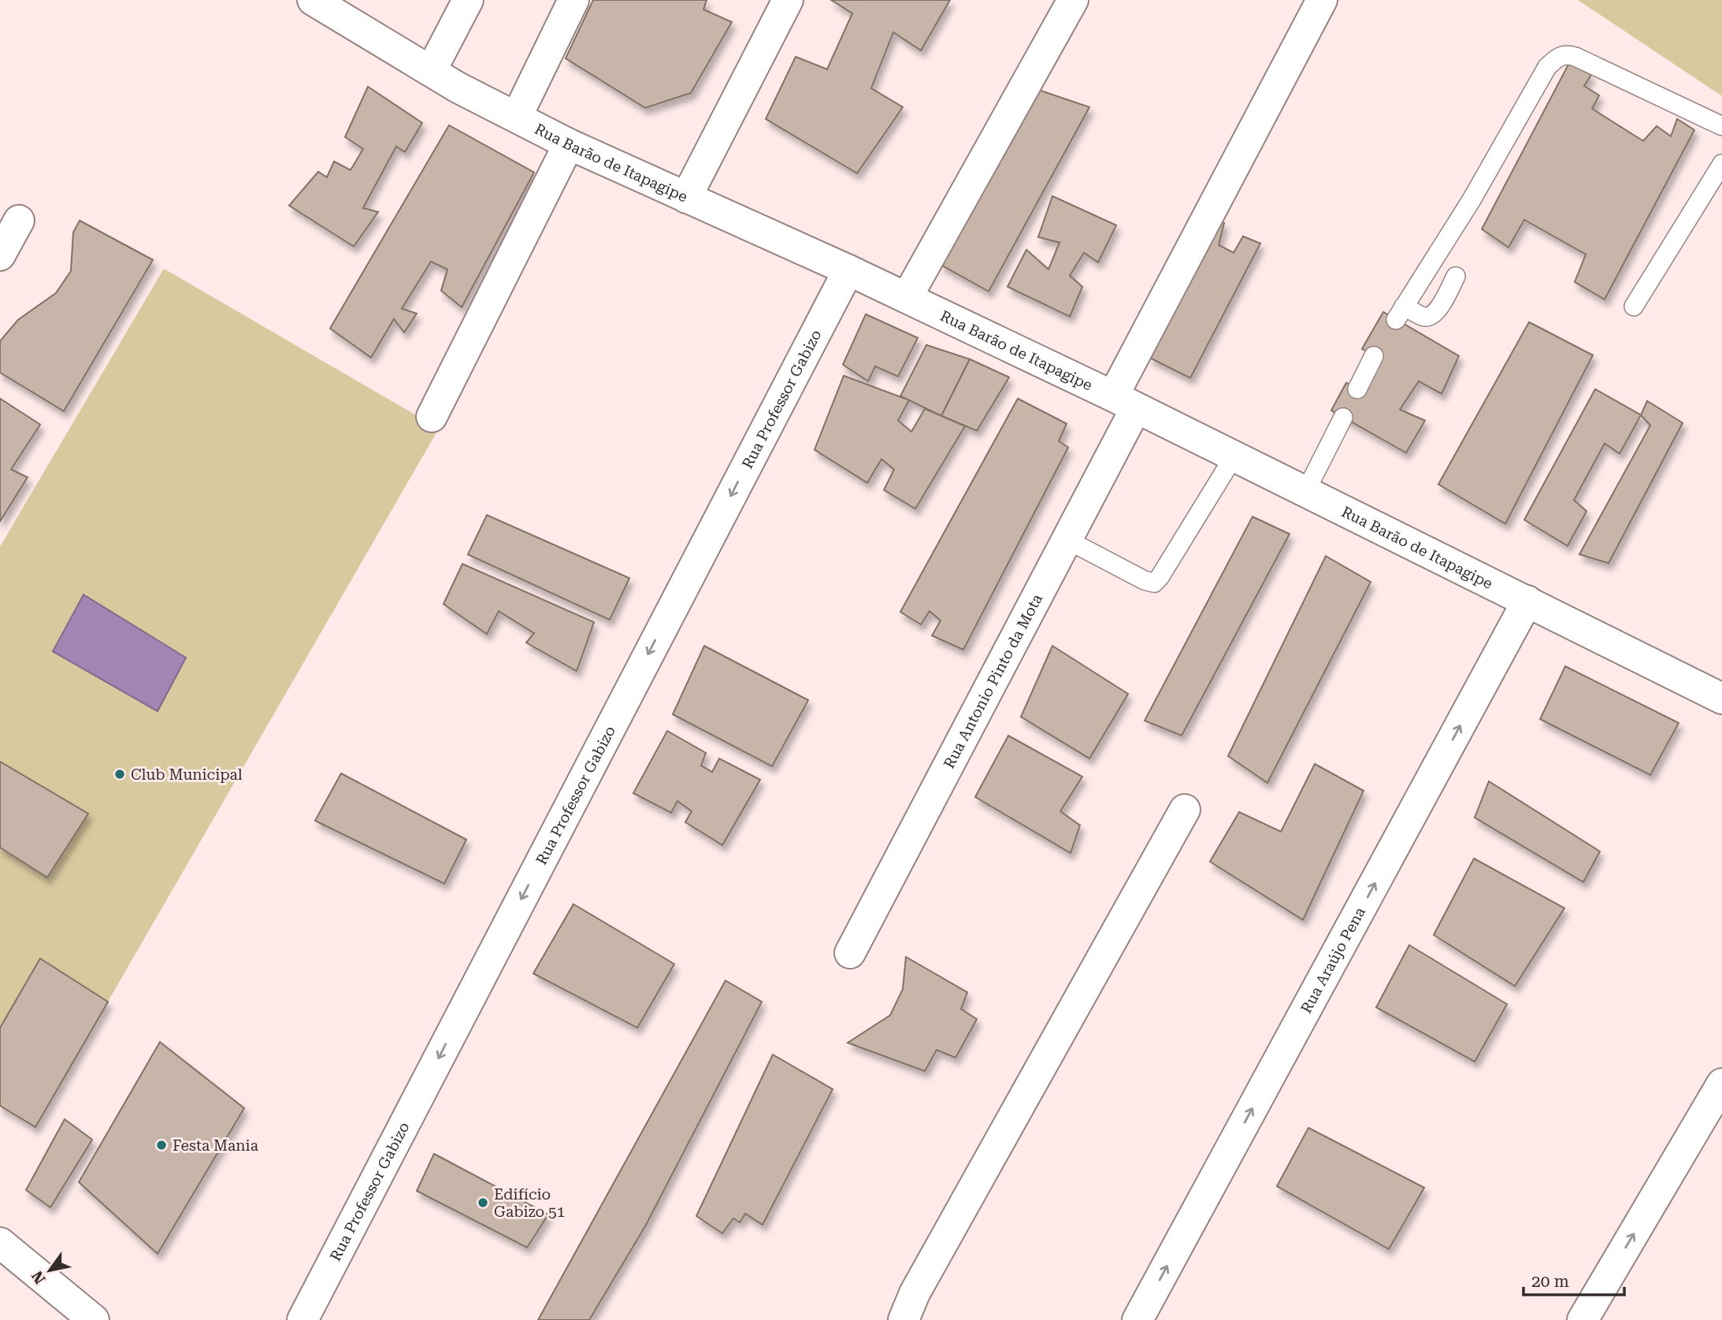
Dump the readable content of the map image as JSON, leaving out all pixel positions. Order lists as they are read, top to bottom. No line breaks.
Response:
{"streets":{"street":["Rua Barão de Itapagipe","Rua Professor Gabizo","Rua Antonio Pinto da Mota","Rua Araújo Pena"]},"crossings":[["Rua Barão de Itapagipe","Rua Professor Gabizo"],["Rua Barão de Itapagipe","Rua Antonio Pinto da Mota"],["Rua Barão de Itapagipe","Rua Araújo Pena"]],"one_way":["Rua Professor Gabizo"],"places":["Club Municipal","Festa Mania","Edifício Gabizo 51"],"scale_bar":"20 m","north":"bottom left"}
